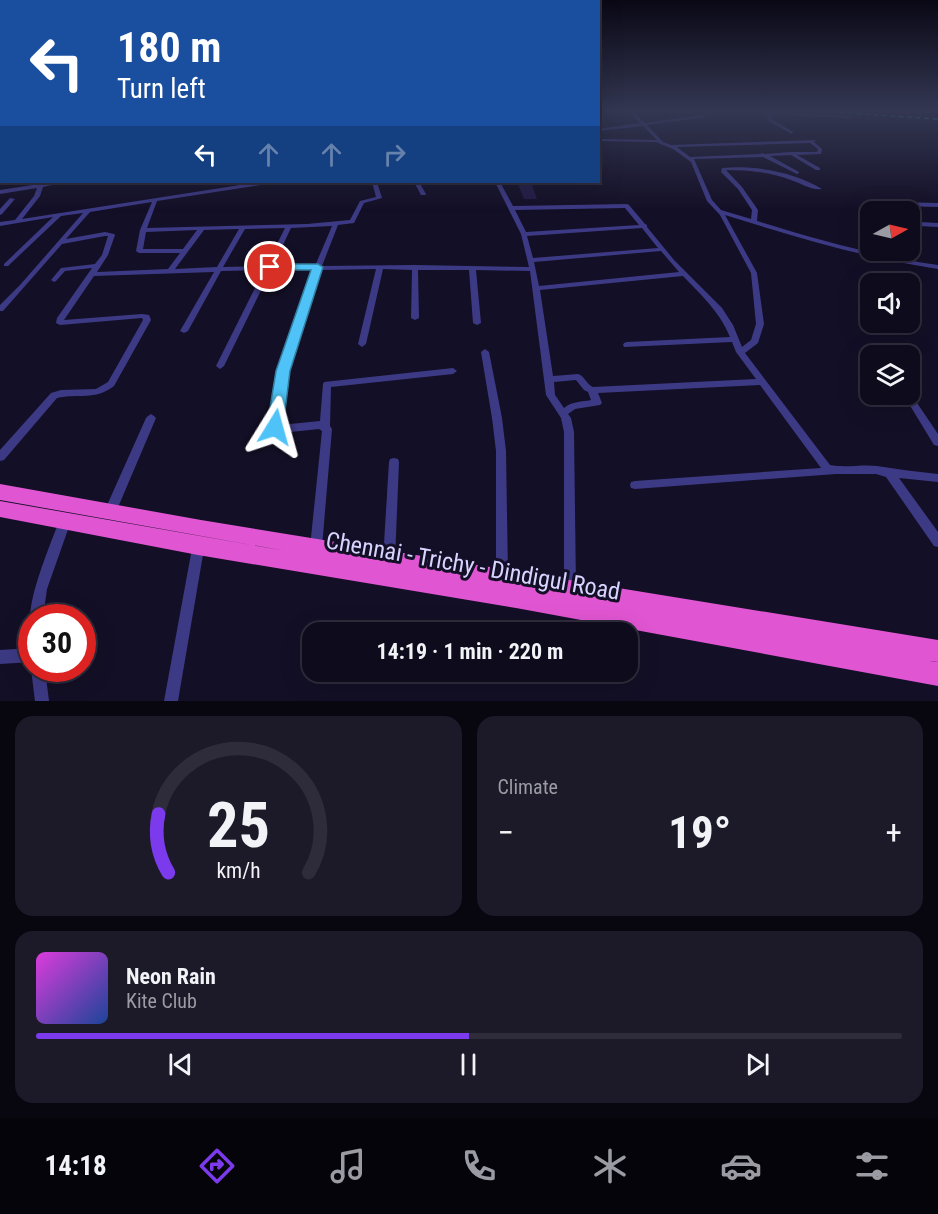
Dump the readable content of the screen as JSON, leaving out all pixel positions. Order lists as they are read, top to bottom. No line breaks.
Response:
{"streets":{"highway":["Chennai - Trichy - Dindigul Road"]},"north":"right","page":{"turn":["180 m","Turn left"],"limit":"30","trip":"14:19 · 1 min · 220 m","tile":"Climate","heat":["−","19°","+"],"song":["Neon Rain","Kite Club"],"tabs":"14:18","gauge":["25","km/h"]}}
